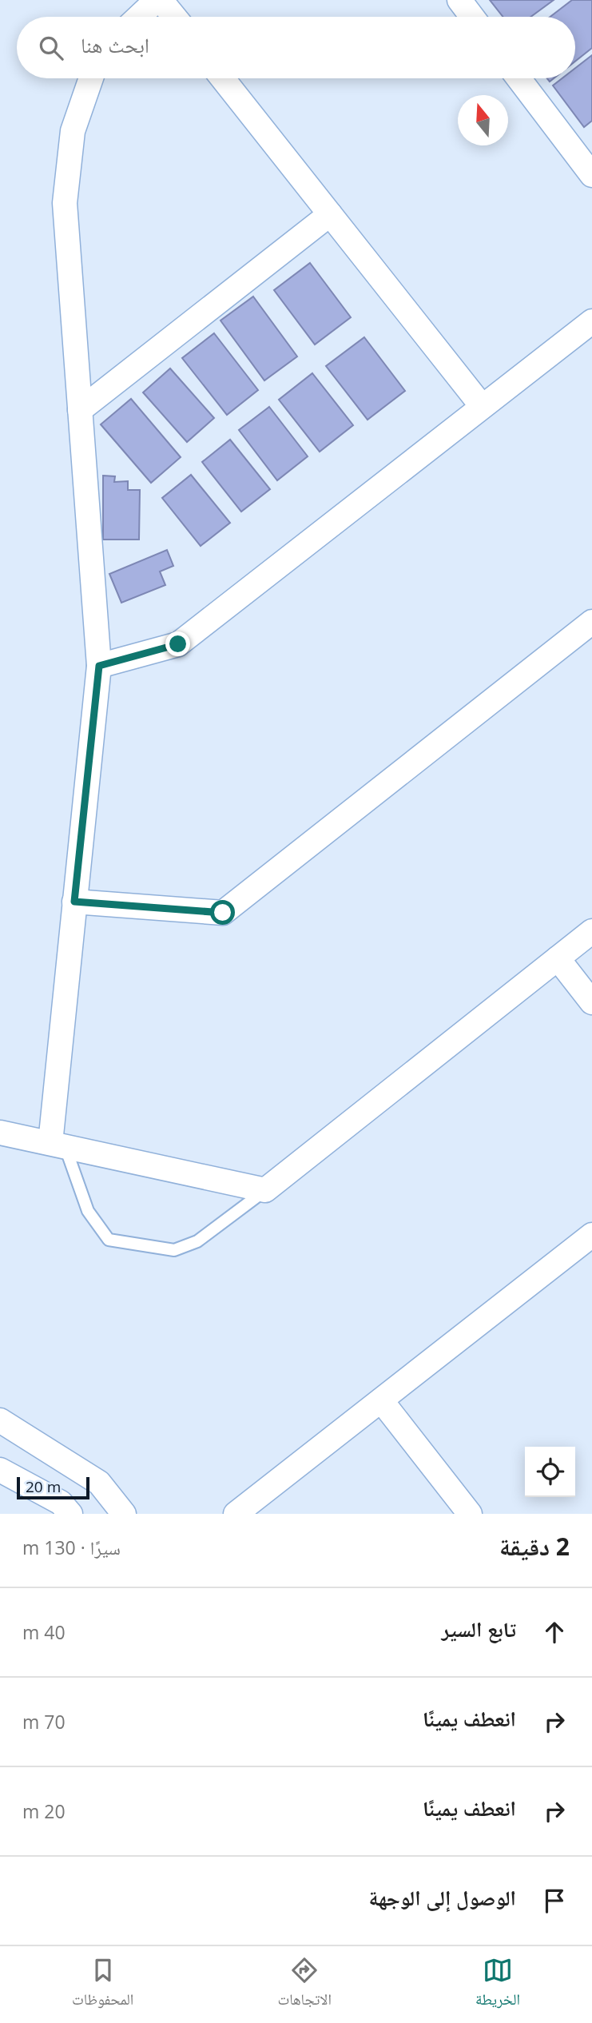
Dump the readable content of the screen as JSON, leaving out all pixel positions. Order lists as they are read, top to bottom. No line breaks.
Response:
{"scale_bar":"20 m","north":"top","page":{"search":"ابحث هنا","scale":"20 m","heading":["2 دقيقة","سيرًا · 130 m"],"list":[["تابع السير","40 m"],["انعطف يمينًا","70 m"],["انعطف يمينًا","20 m"],"الوصول إلى الوجهة"],"nav":["الخريطة","الاتجاهات","المحفوظات"]}}
